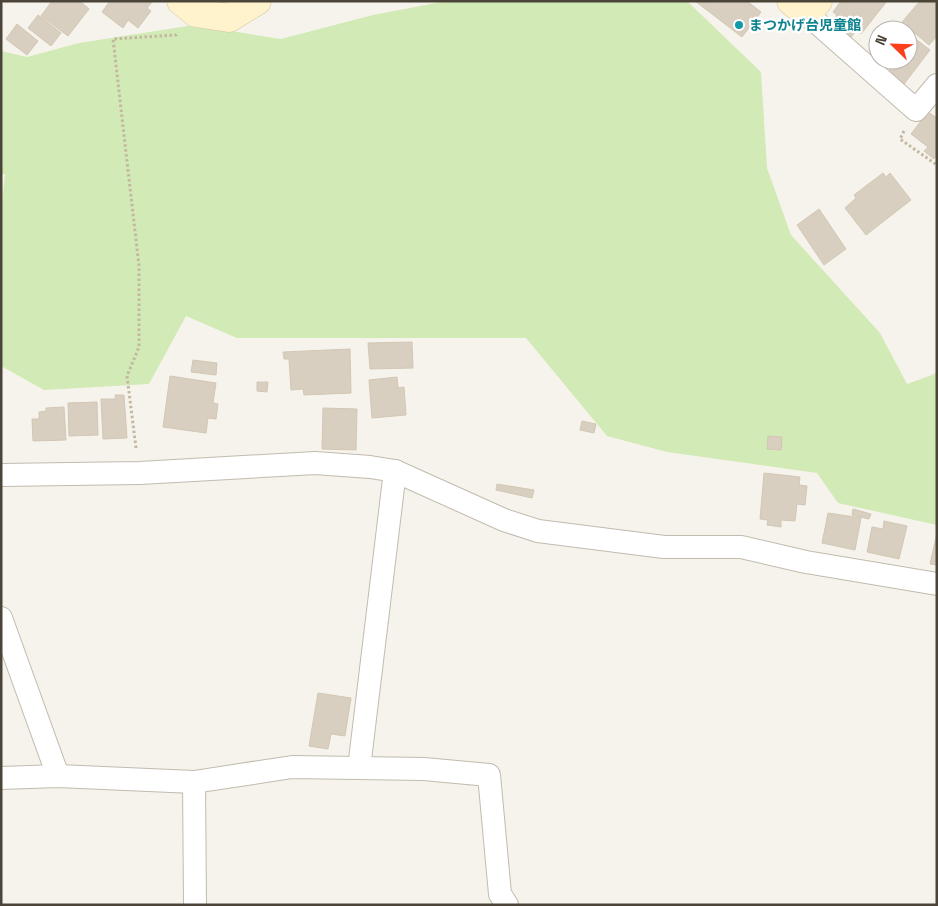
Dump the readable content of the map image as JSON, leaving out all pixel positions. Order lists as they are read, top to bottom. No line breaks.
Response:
{"places":["まつかげ台児童館"],"north":"top left"}
